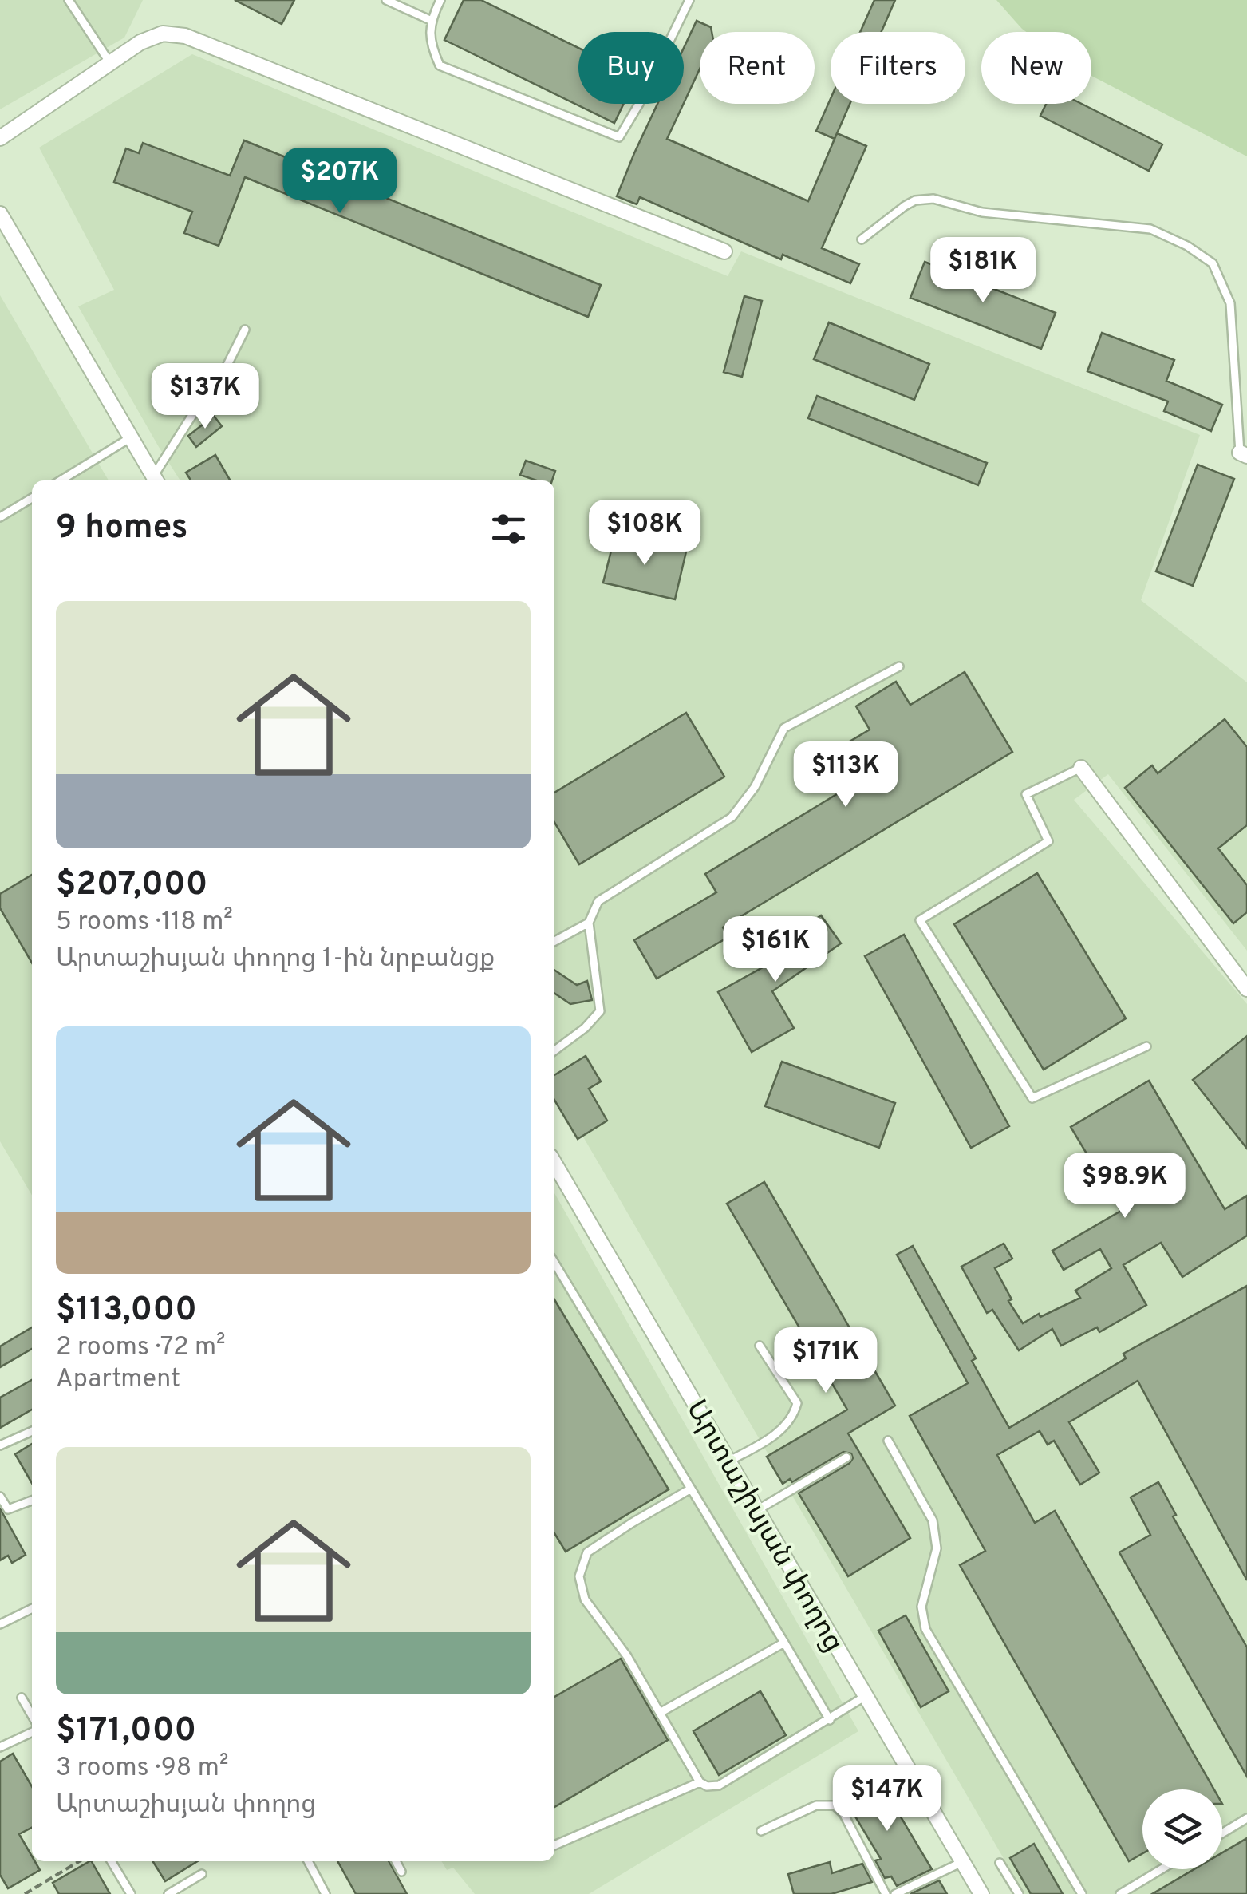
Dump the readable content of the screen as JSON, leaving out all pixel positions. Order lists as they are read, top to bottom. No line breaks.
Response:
{"streets":{"street":["Արտաշիսյան փողոց"]},"page":{"chip":["Buy","Rent","Filters","New"],"price":["$207K","$181K","$137K","$108K","$113K","$161K","$98.9K","$171K","$147K"],"heading":"9 homes","list":[{"name":"$207,000","note":"5 rooms · 118 m² · Արտաշիսյան փողոց 1-ին նրբանցք"},{"name":"$113,000","note":"2 rooms · 72 m² · Apartment"},{"name":"$171,000","note":"3 rooms · 98 m² · Արտաշիսյան փողոց"}]}}
